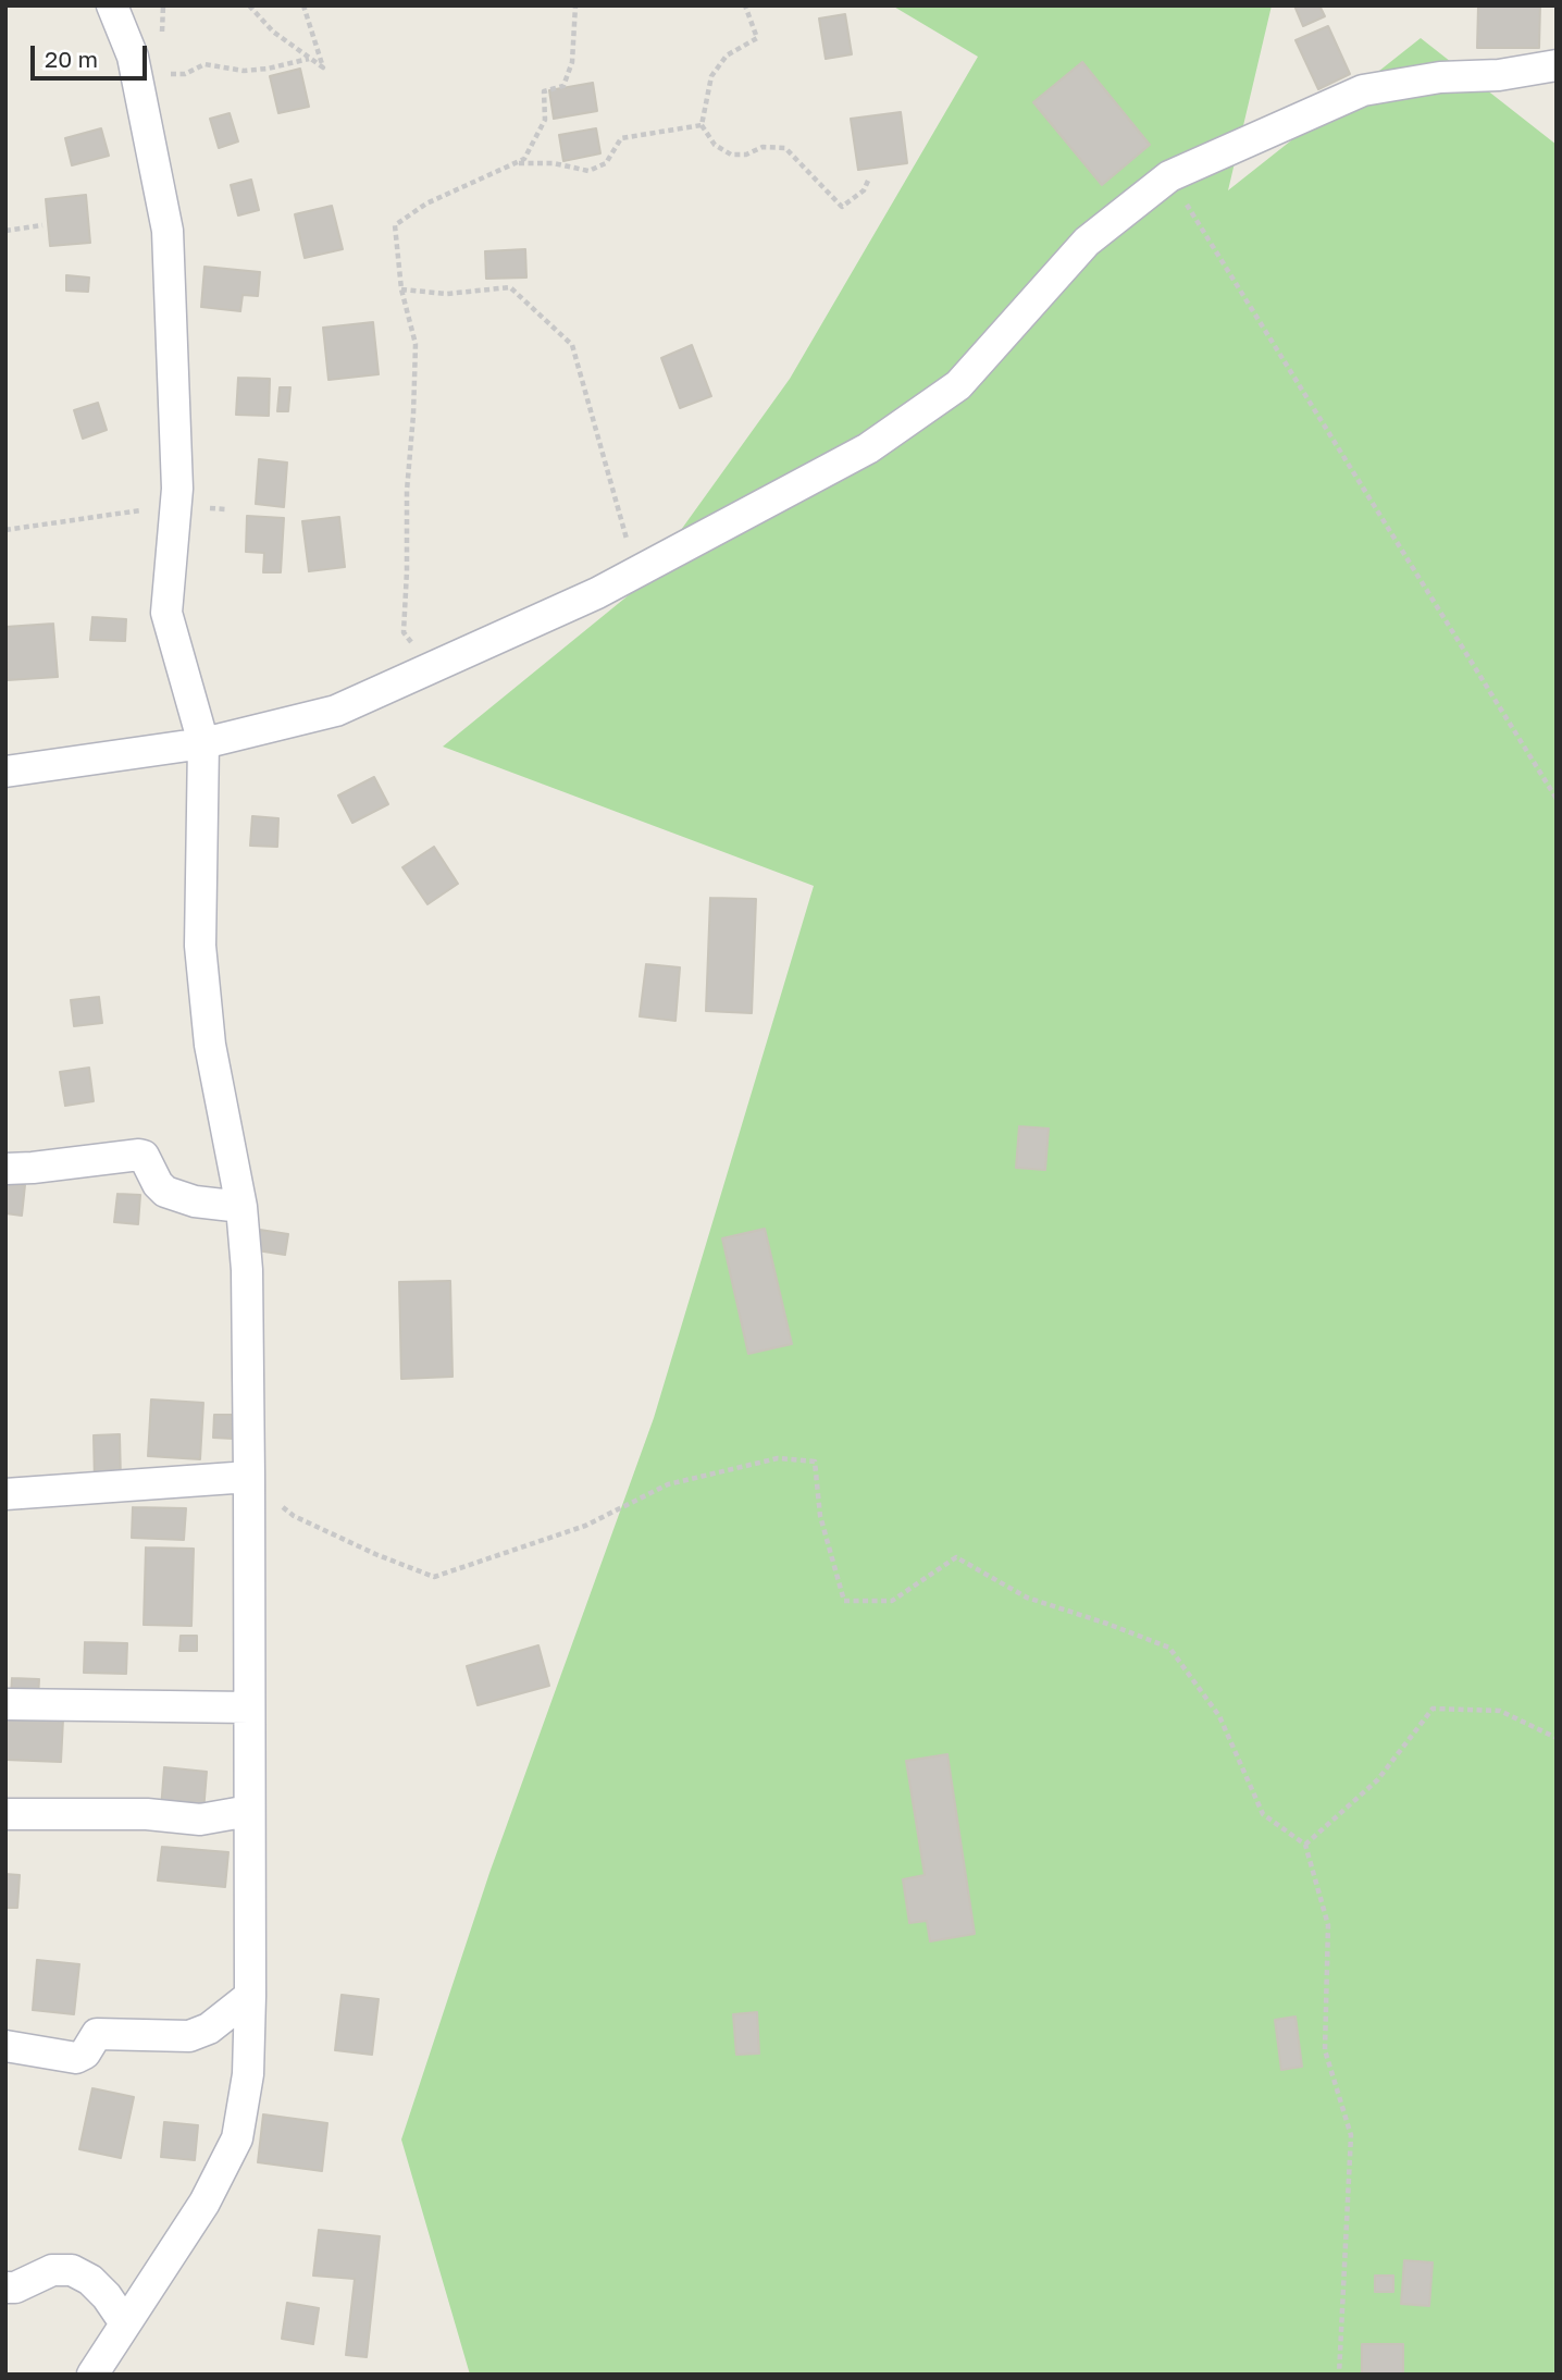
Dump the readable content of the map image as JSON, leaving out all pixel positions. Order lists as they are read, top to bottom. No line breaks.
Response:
{"scale_bar":"20 m"}
